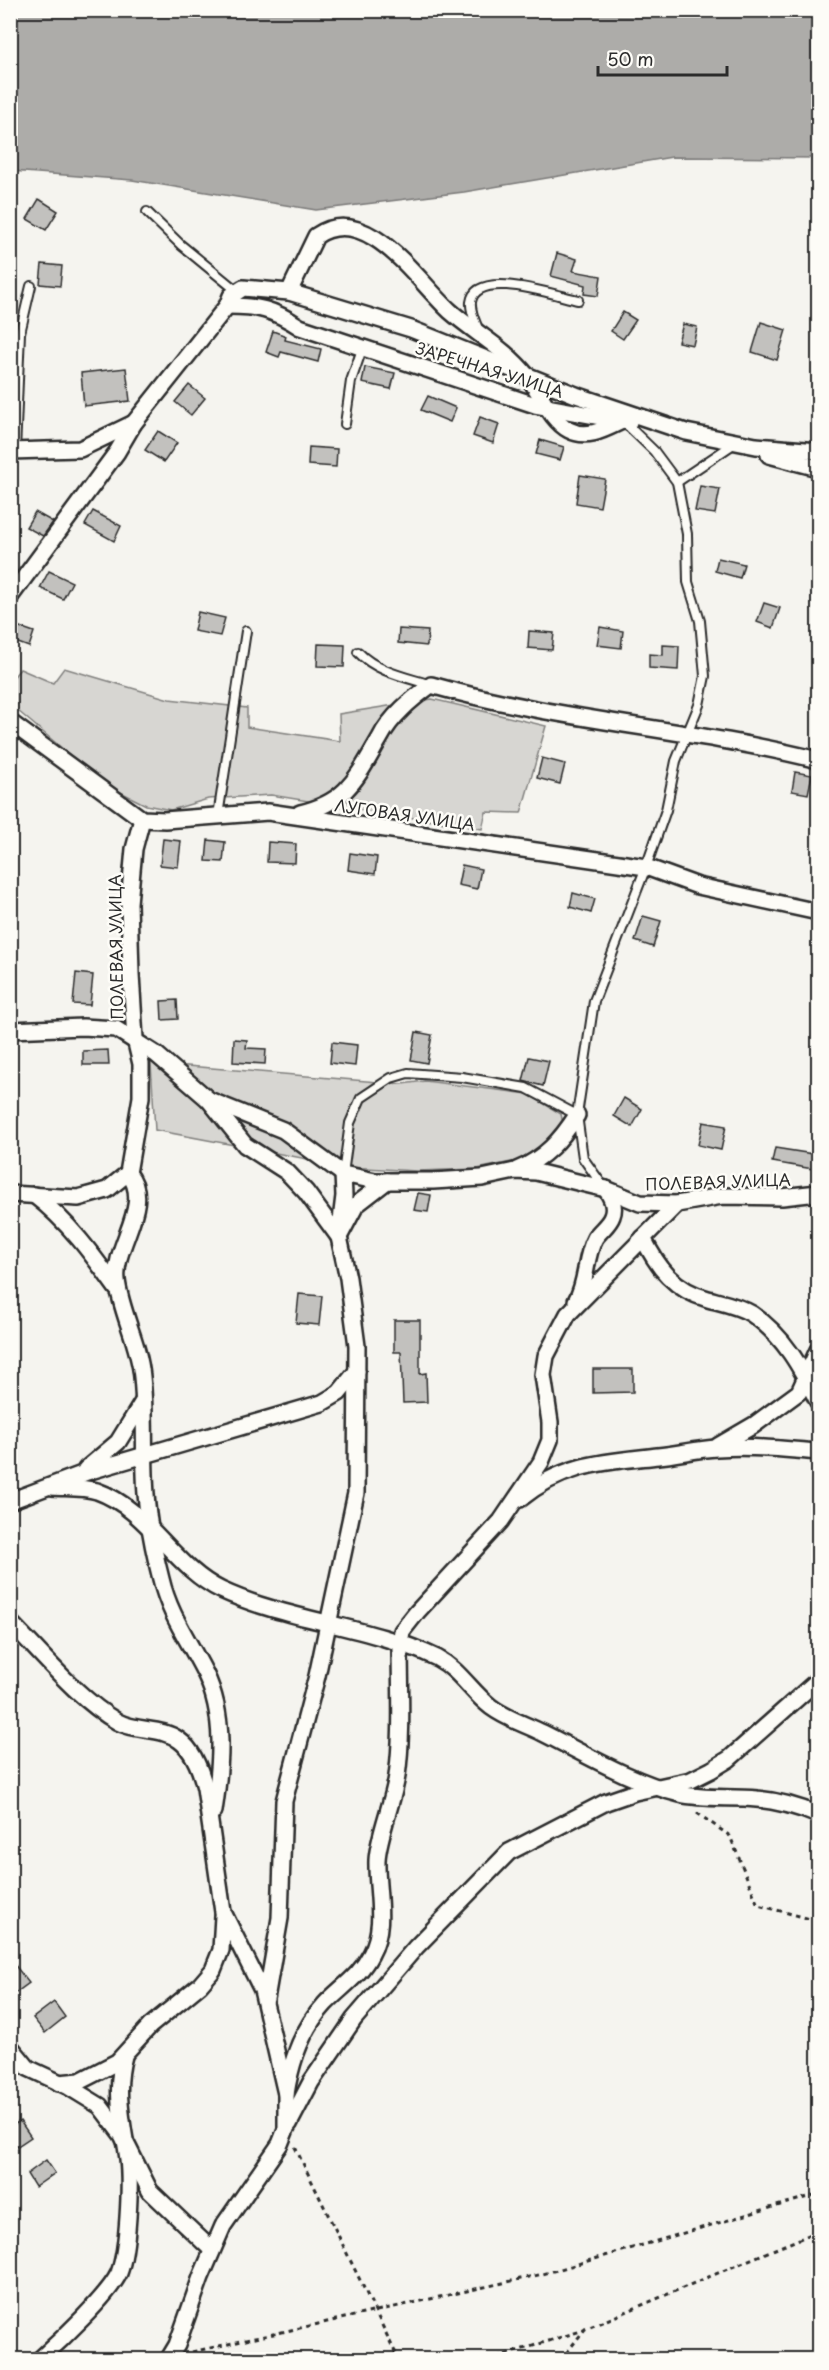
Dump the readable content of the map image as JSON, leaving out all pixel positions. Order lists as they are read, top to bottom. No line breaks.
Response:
{"streets":{"street":["ЗАРЕЧНАЯ УЛИЦА","ЛУГОВАЯ УЛИЦА","ПОЛЕВАЯ УЛИЦА"]},"crossings":[["ЛУГОВАЯ УЛИЦА","ПОЛЕВАЯ УЛИЦА"]],"scale_bar":"50 m"}
